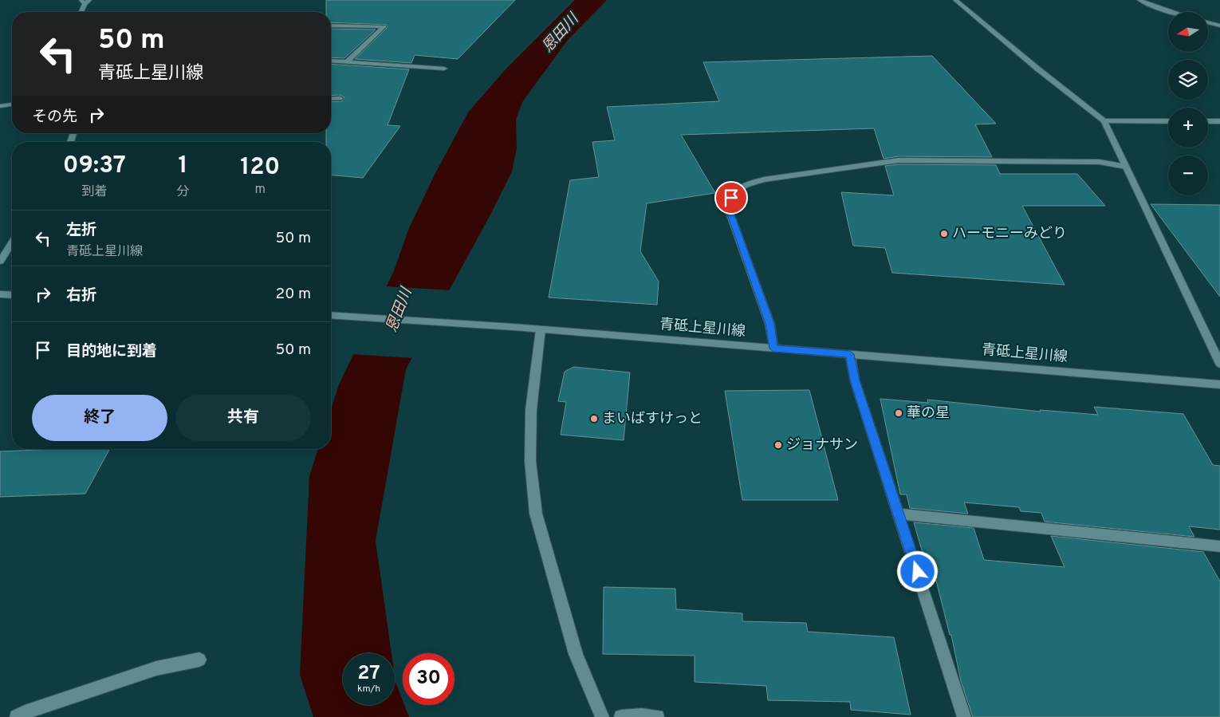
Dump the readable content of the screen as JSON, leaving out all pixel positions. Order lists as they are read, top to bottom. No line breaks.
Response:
{"streets":{"street":["青砥上星川線"]},"water":["恩田川"],"places":["ハーモニーみどり","華の星","まいばすけっと","ジョナサン"],"north":"left","page":{"map_buttons":["+","−"],"turn":["50 m","青砥上星川線"],"then":"その先","eta":["09:37","到着","1","分","120","m"],"list":[{"name":"左折","note":"青砥上星川線","value":"50 m"},{"name":"右折","value":"20 m"},{"name":"目的地に到着","value":"50 m"}],"buttons":["終了","共有"],"speed":"27 km/h","limit":"30"}}
